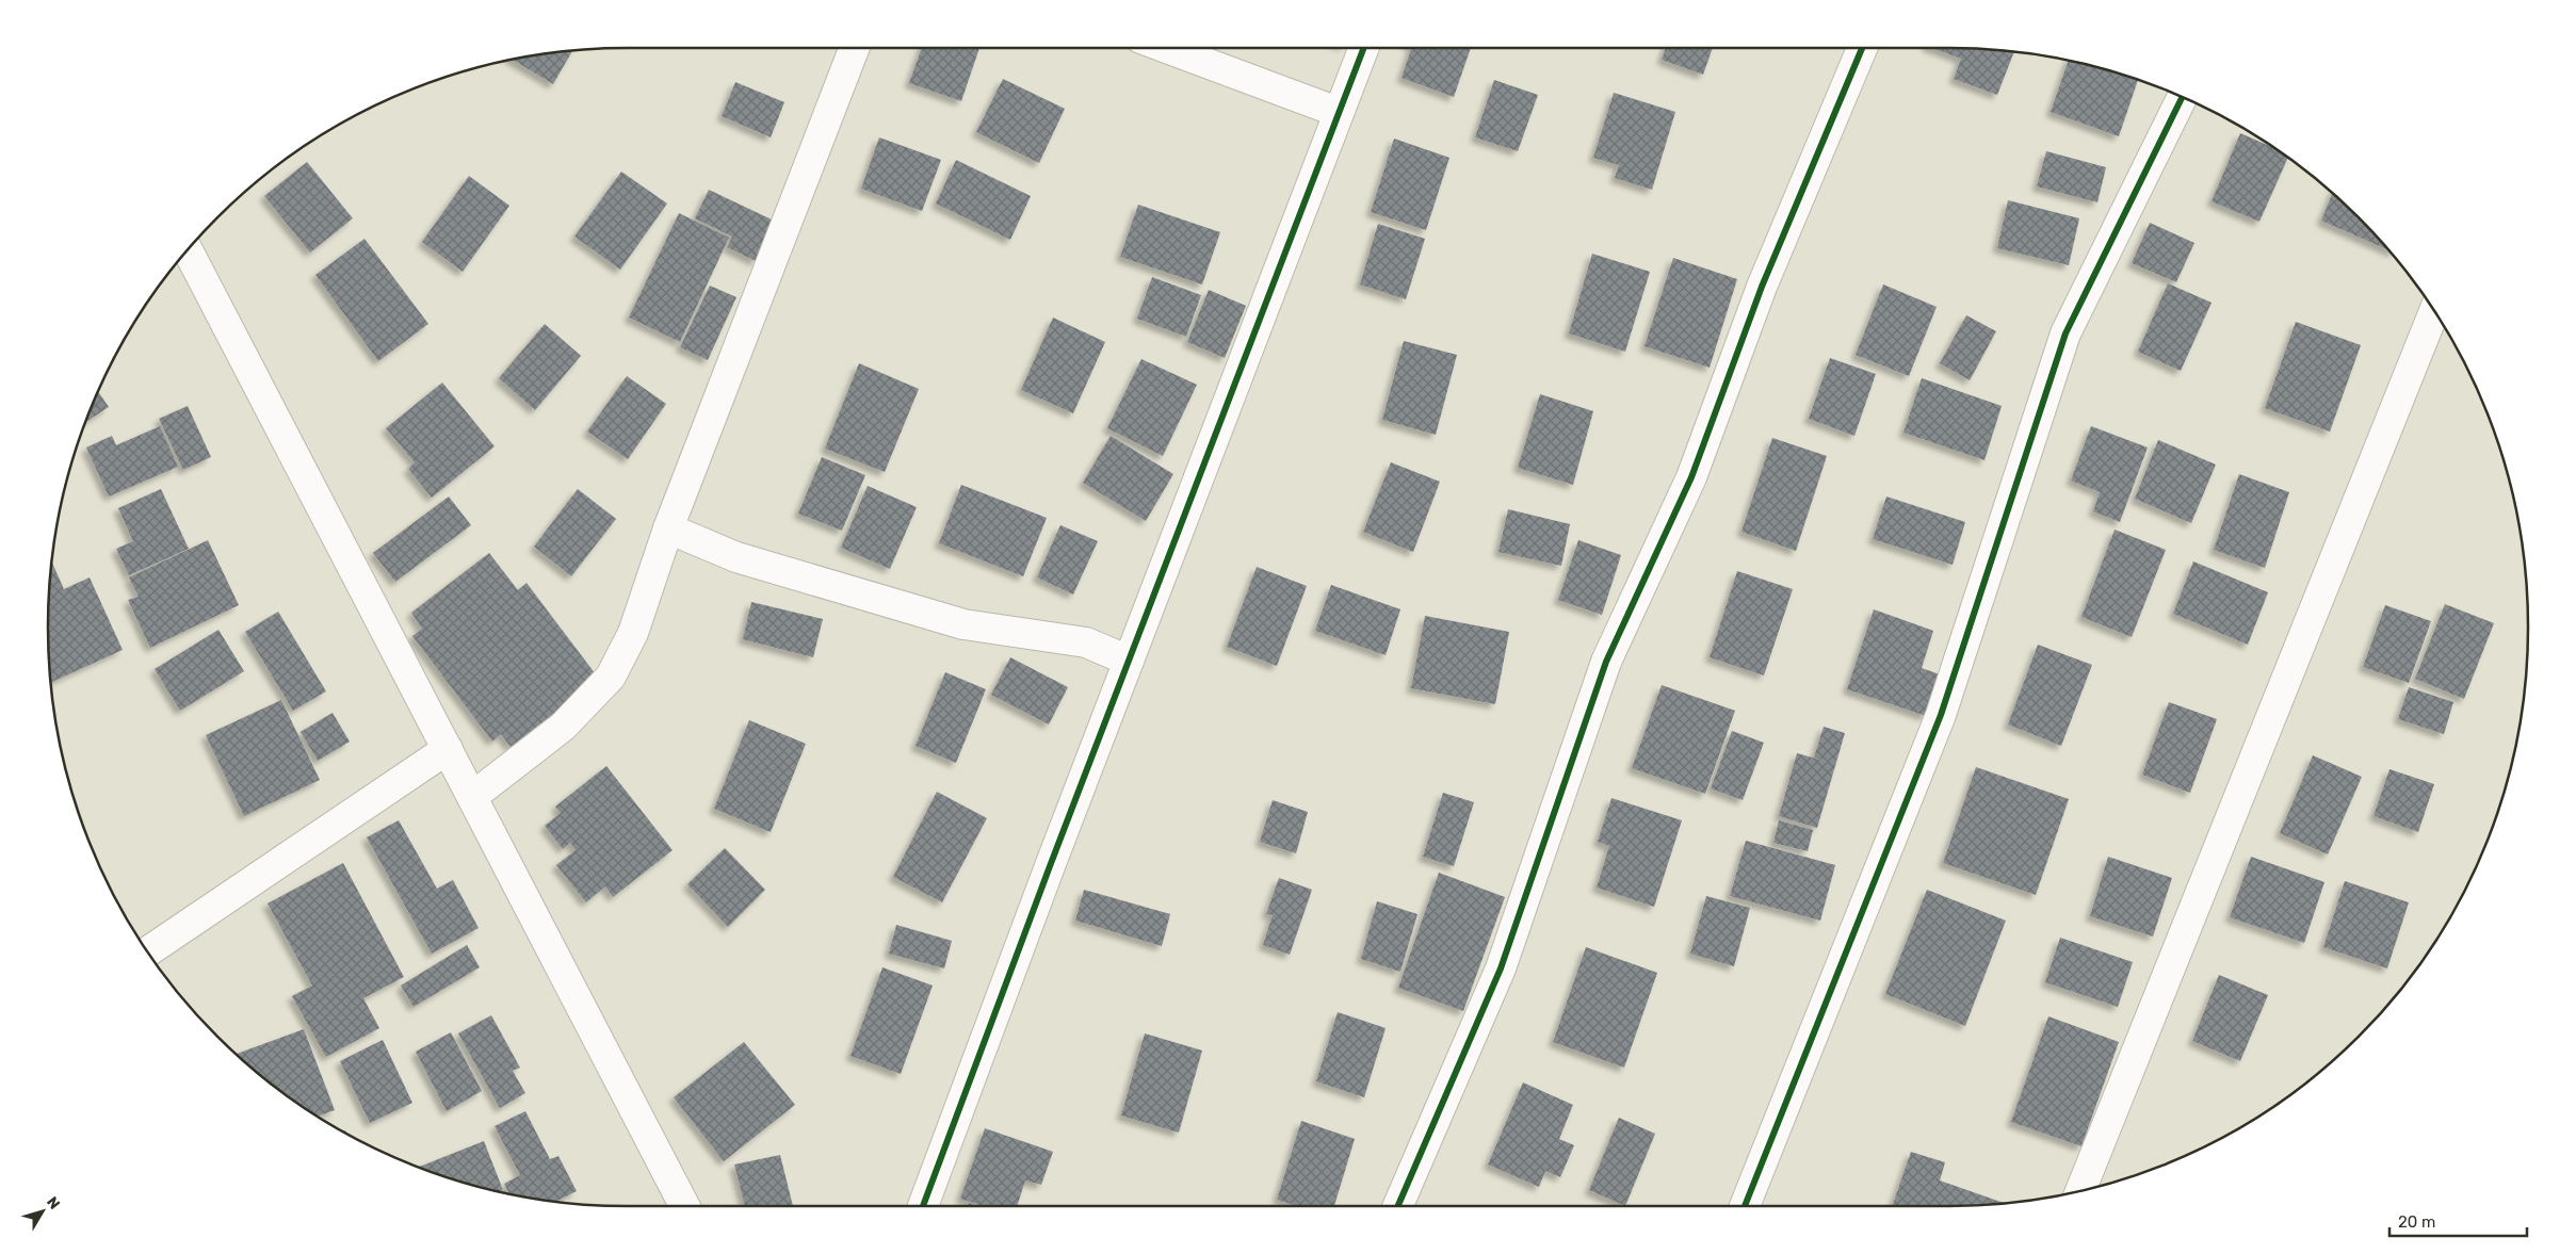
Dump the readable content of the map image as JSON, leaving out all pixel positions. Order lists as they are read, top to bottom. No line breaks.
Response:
{"scale_bar":"20 m","north":"top right"}
